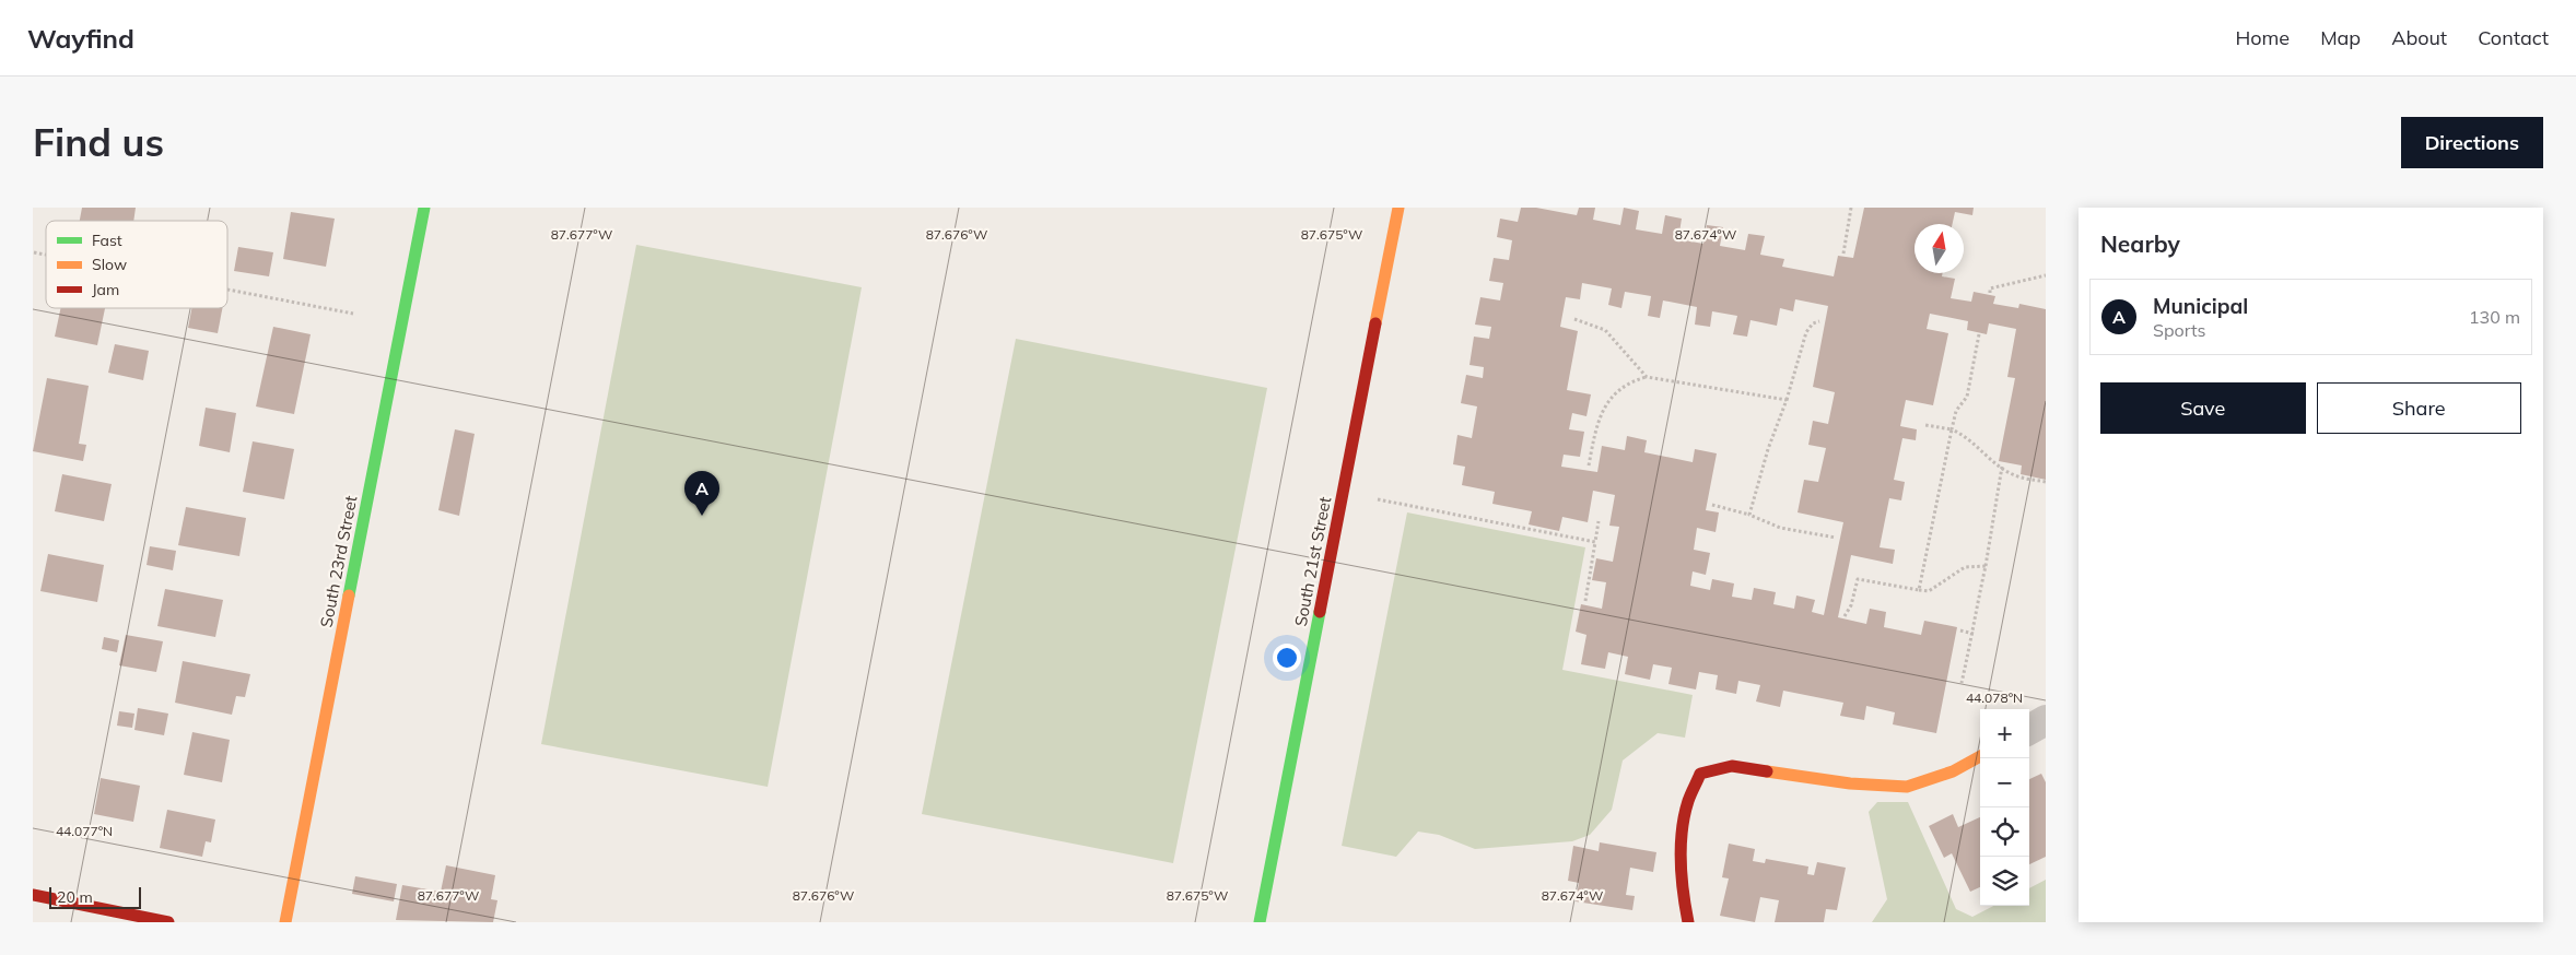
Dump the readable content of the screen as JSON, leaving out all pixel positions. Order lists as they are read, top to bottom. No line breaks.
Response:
{"streets":{"street":["South 23rd Street","South 21st Street"]},"legend":["Fast","Slow","Jam"],"scale_bar":"20 m","north":"top","page":{"header":"Wayfind","nav":["Home","Map","About","Contact"],"buttons":["Directions",["Save","Share"]],"title":"Find us","heading":"Nearby","list":[{"mark":"A","name":"Municipal","note":"Sports","value":"130 m"}],"pins":"A","map_buttons":["+","−"],"scale":"20 m"},"coordinates":["87.677°W","87.676°W","87.675°W","87.674°W","44.078°N","44.077°N"]}
